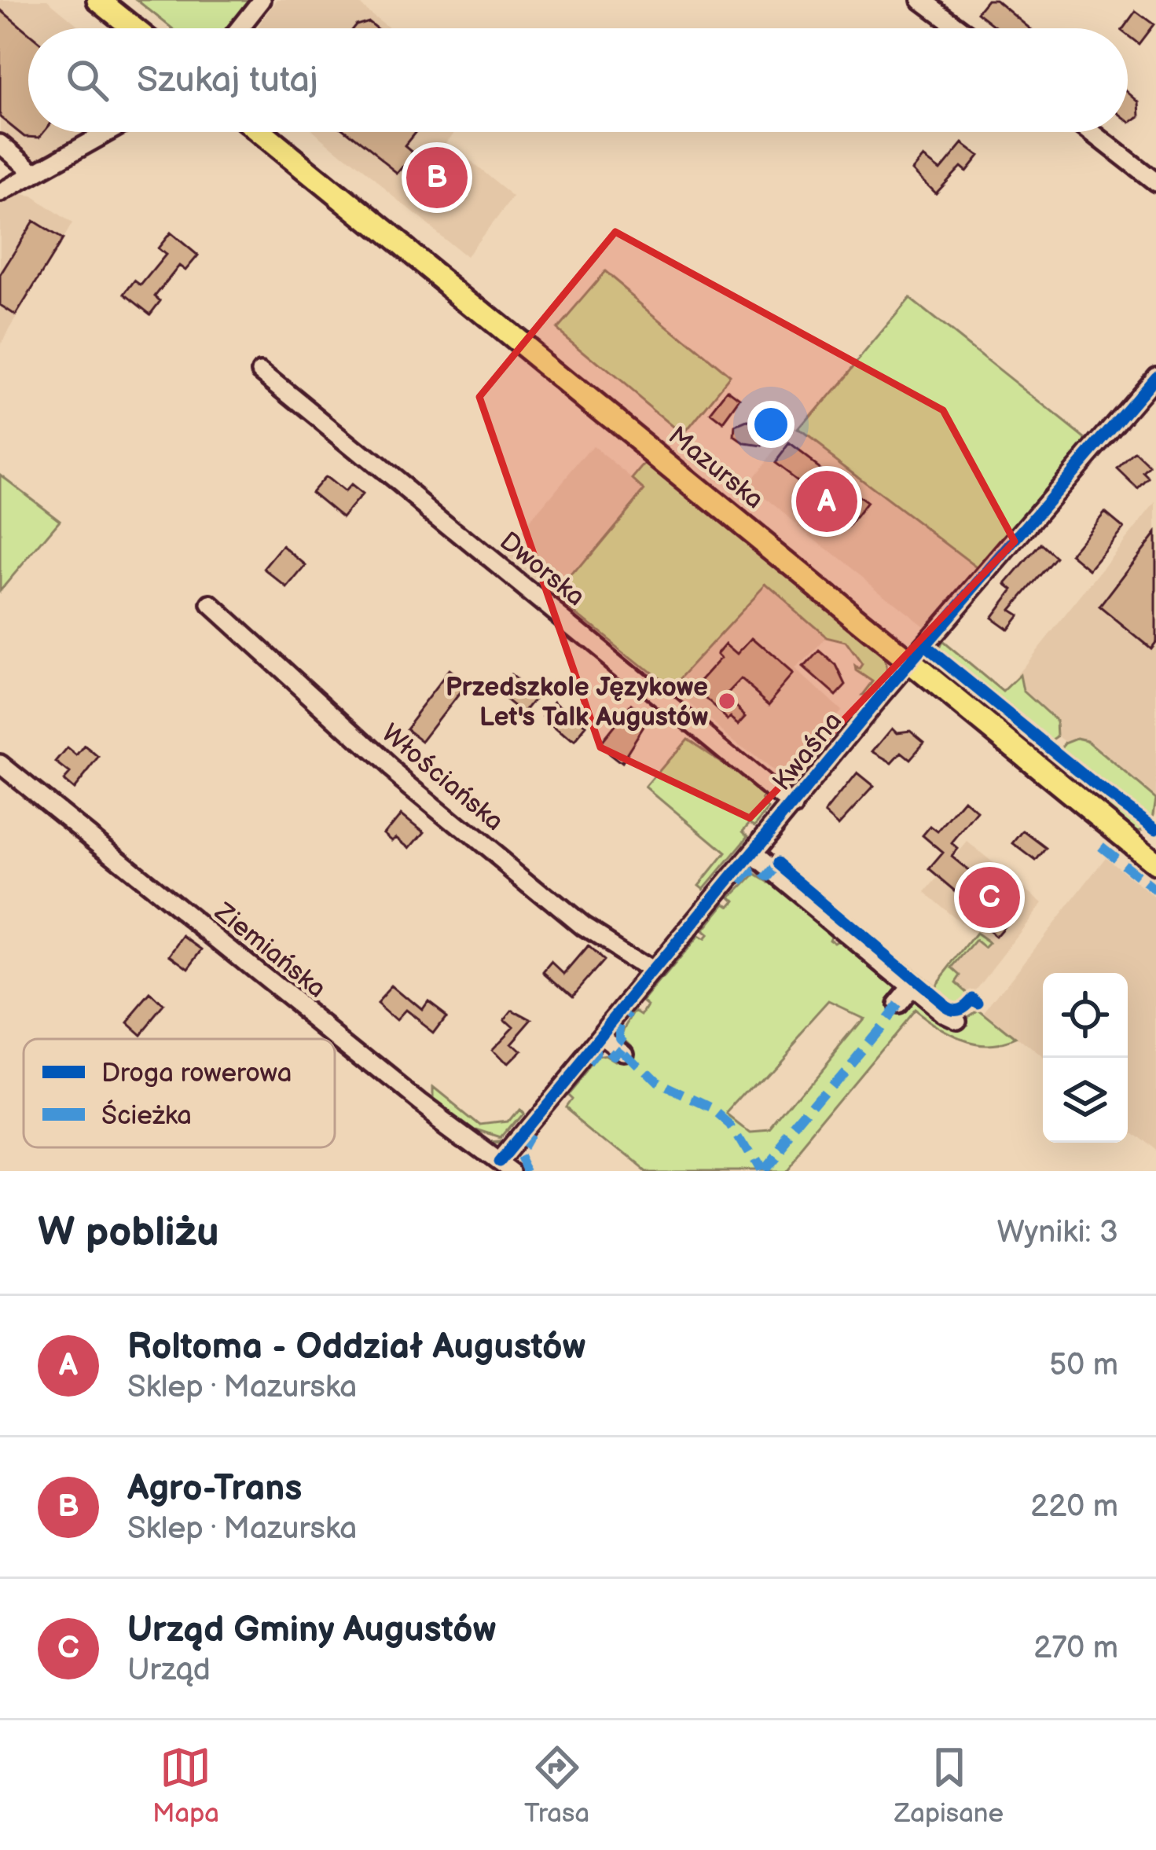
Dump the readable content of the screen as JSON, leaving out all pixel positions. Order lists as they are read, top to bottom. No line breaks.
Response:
{"streets":{"main road":["Mazurska"],"street":["Dworska","Kwaśna","Włościańska","Ziemiańska"]},"crossings":[["Mazurska","Kwaśna"],["Dworska","Kwaśna"],["Kwaśna","Włościańska"],["Kwaśna","Ziemiańska"]],"places":["Przedszkole Językowe Let's Talk Augustów"],"legend":["Droga rowerowa","Ścieżka"],"page":{"search":"Szukaj tutaj","pins":["B","A","C"],"heading":["W pobliżu","Wyniki: 3"],"list":[{"mark":"A","name":"Roltoma - Oddział Augustów","note":"Sklep · Mazurska","value":"50 m"},{"mark":"B","name":"Agro-Trans","note":"Sklep · Mazurska","value":"220 m"},{"mark":"C","name":"Urząd Gminy Augustów","note":"Urząd","value":"270 m"}],"nav":["Mapa","Trasa","Zapisane"]}}
